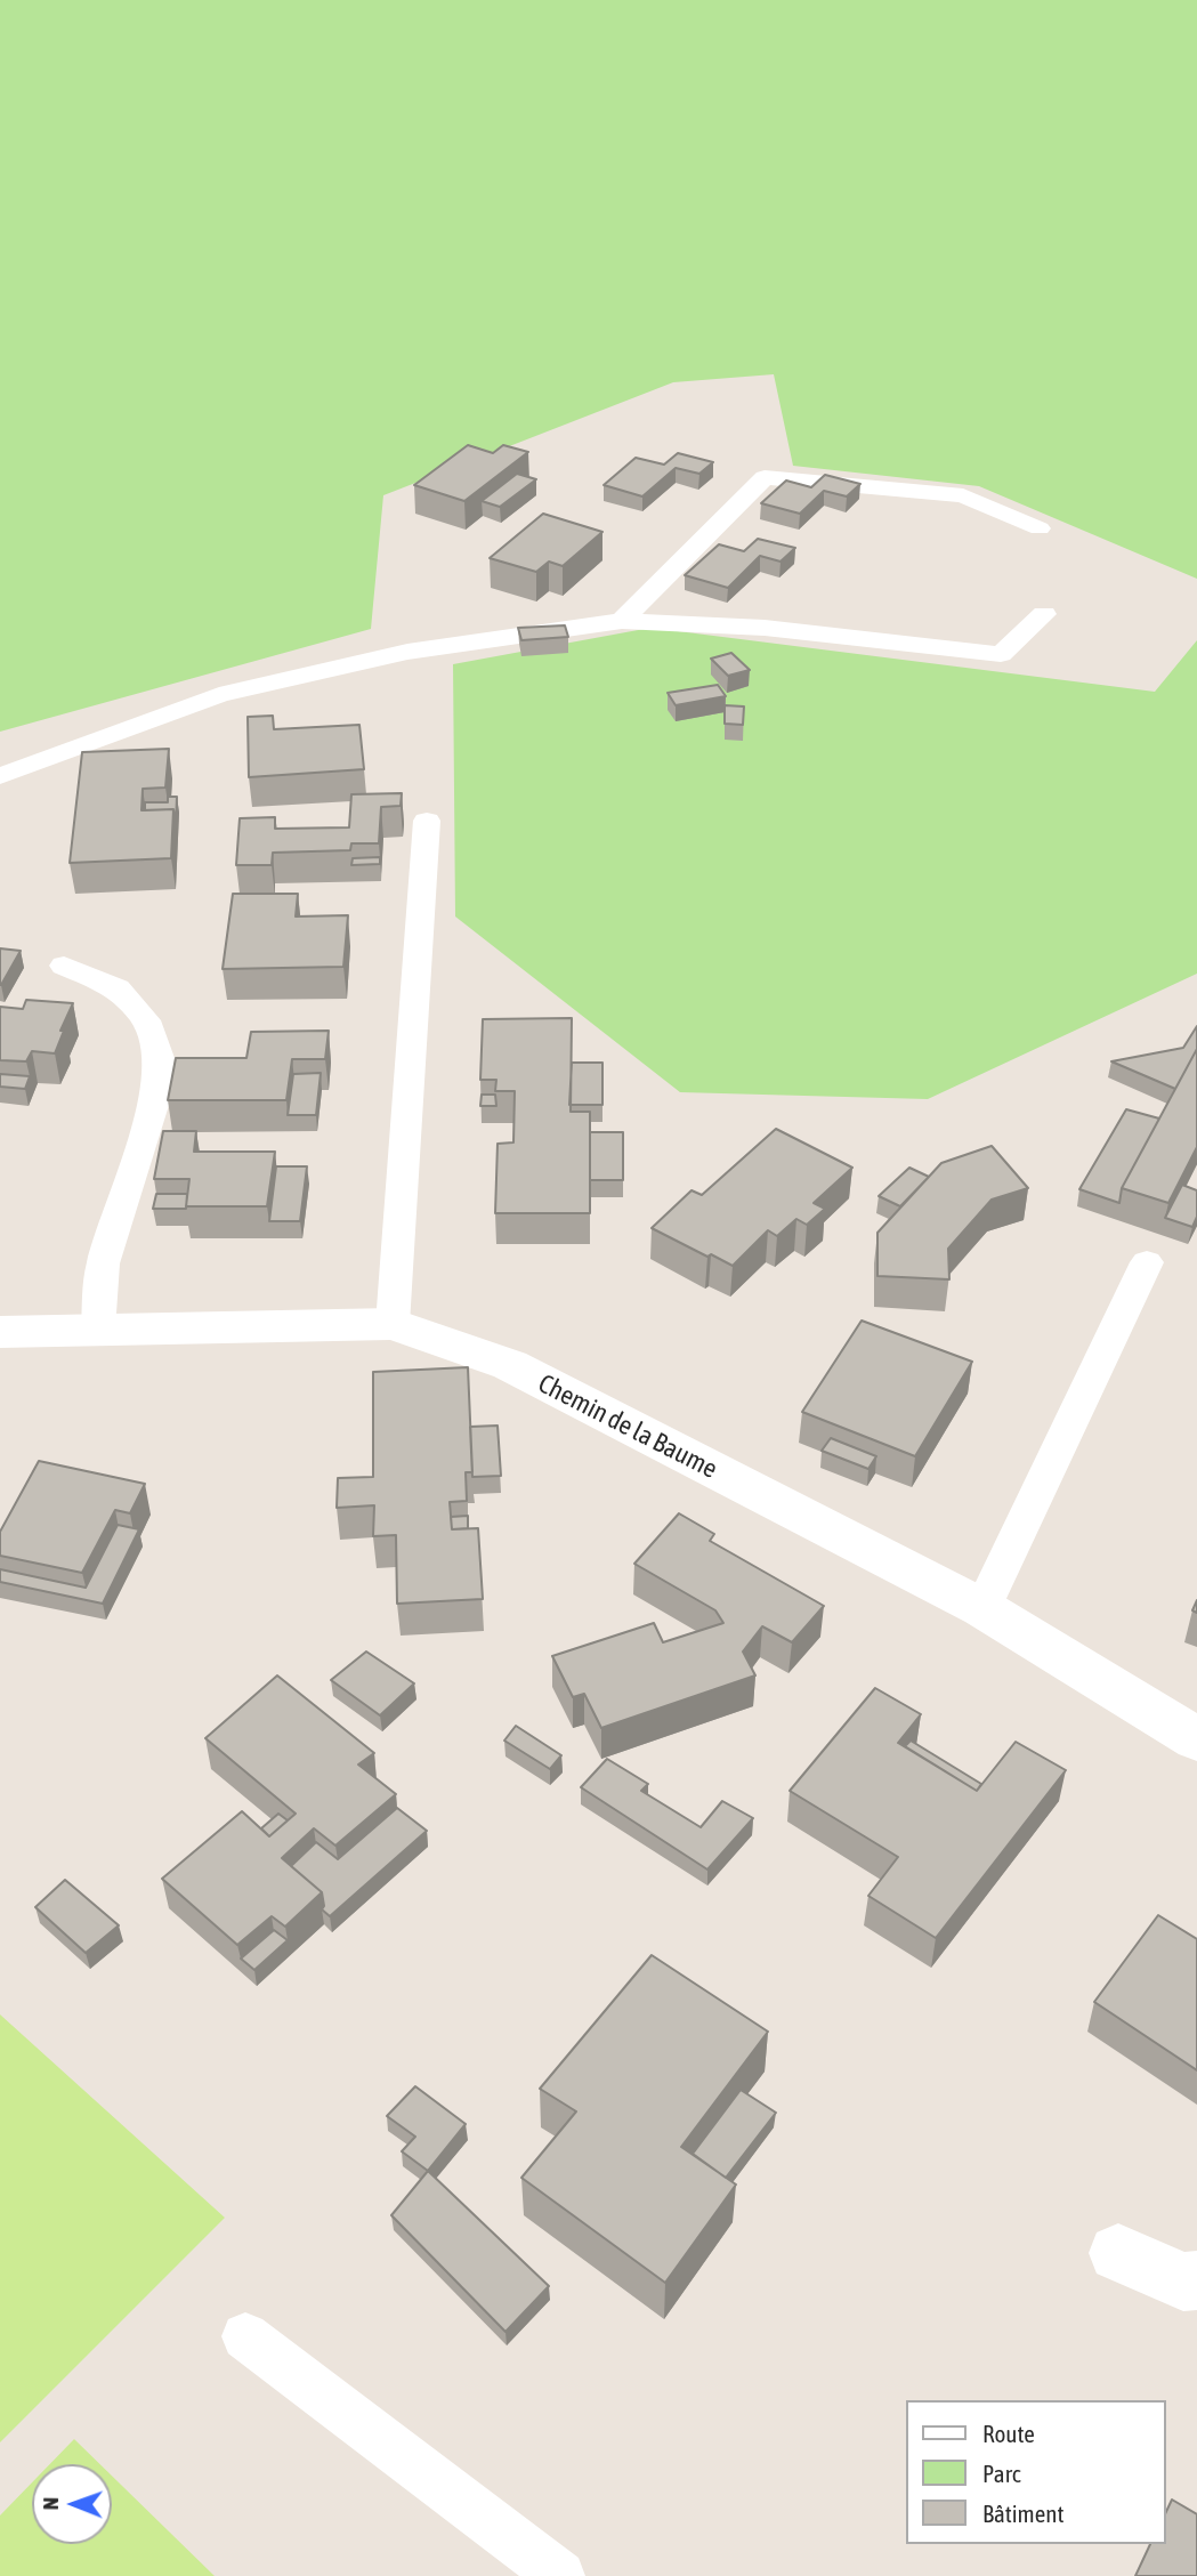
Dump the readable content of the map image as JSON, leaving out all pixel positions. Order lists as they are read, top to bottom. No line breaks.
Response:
{"streets":{"street":["Chemin de la Baume"]},"legend":["Route","Parc","Bâtiment"],"north":"left"}
